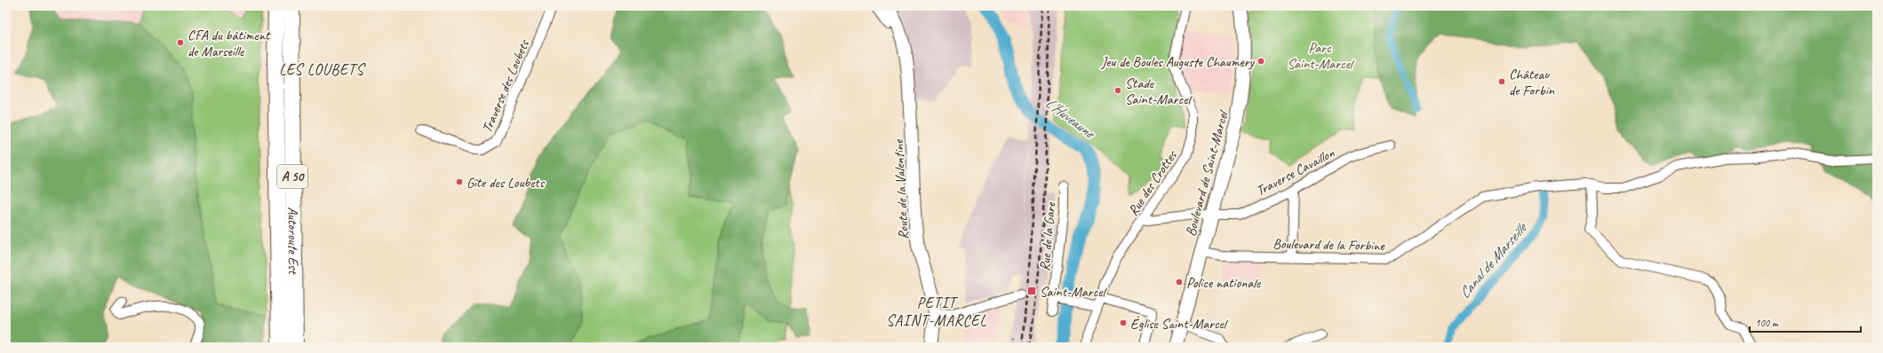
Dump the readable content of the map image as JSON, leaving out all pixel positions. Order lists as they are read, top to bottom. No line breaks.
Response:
{"streets":{"highway":["A 50","Autoroute Est"],"main road":["Boulevard de Saint-Marcel","Route de la Valentine"],"street":["Traverse des Loubets","Traverse Cavaillon","Rue des Crottes","Rue de la Gare","Boulevard de la Forbine"]},"crossings":[["Traverse Cavaillon","Boulevard de Saint-Marcel"],["Traverse Cavaillon","Rue des Crottes"],["Boulevard de Saint-Marcel","Boulevard de la Forbine"]],"districts":["LES LOUBETS","PETIT SAINT-MARCEL"],"water":["L'Huveaune","Canal de Marseille"],"parks":["Parc Saint-Marcel"],"places":{"other":["CFA du bâtiment de Marseille","Jeu de Boules Auguste Chaumery","Château de Forbin","Stade Saint-Marcel","Gîte des Loubets","Police nationale","Église Saint-Marcel"],"transit":["Saint-Marcel"]},"scale_bar":"100 m"}
